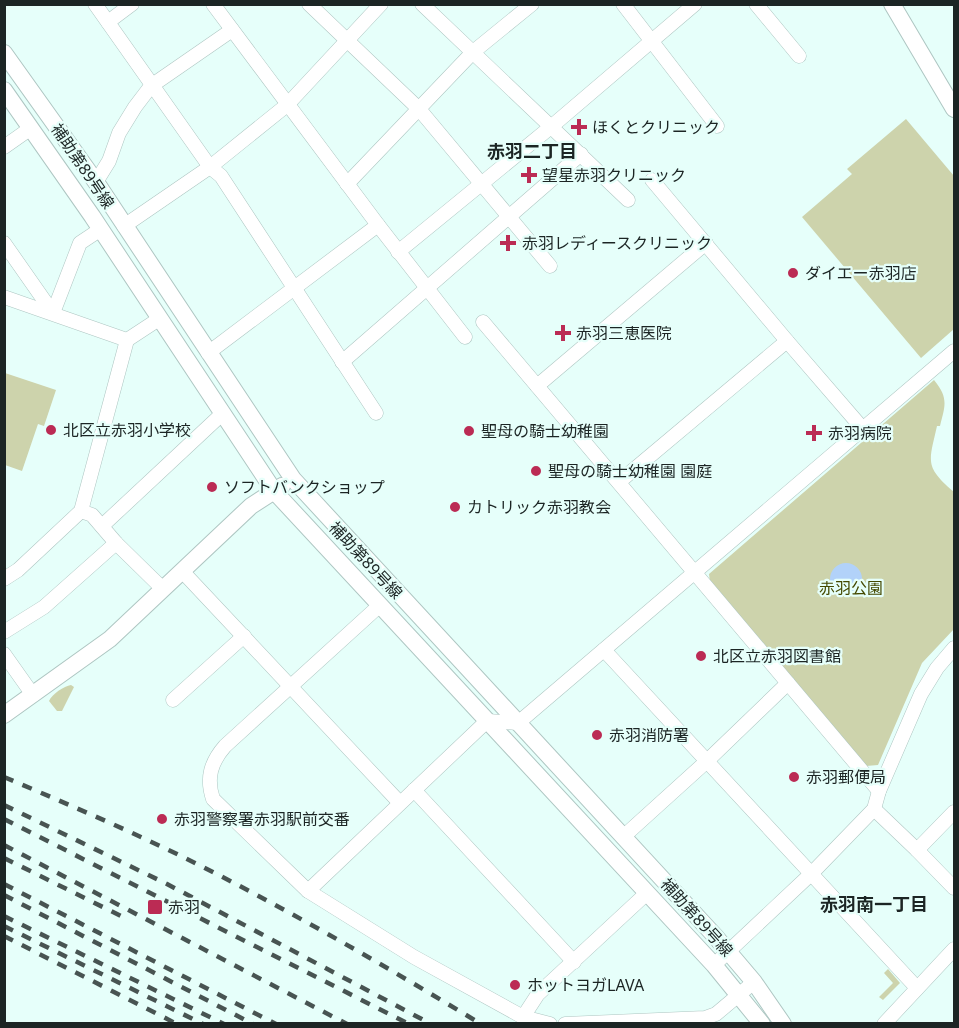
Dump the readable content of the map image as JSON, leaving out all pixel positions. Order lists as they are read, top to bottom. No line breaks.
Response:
{"streets":{"street":["補助第89号線"]},"districts":["赤羽二丁目","赤羽南一丁目"],"parks":["赤羽公園"],"places":{"health":["ほくとクリニック","望星赤羽クリニック","赤羽レディースクリニック","赤羽三恵医院","赤羽病院"],"other":["ダイエー赤羽店","北区立赤羽小学校","聖母の騎士幼稚園","聖母の騎士幼稚園 園庭","ソフトバンクショップ","カトリック赤羽教会","北区立赤羽図書館","赤羽消防署","赤羽郵便局","赤羽警察署赤羽駅前交番","ホットヨガLAVA"],"transit":["赤羽"]}}
